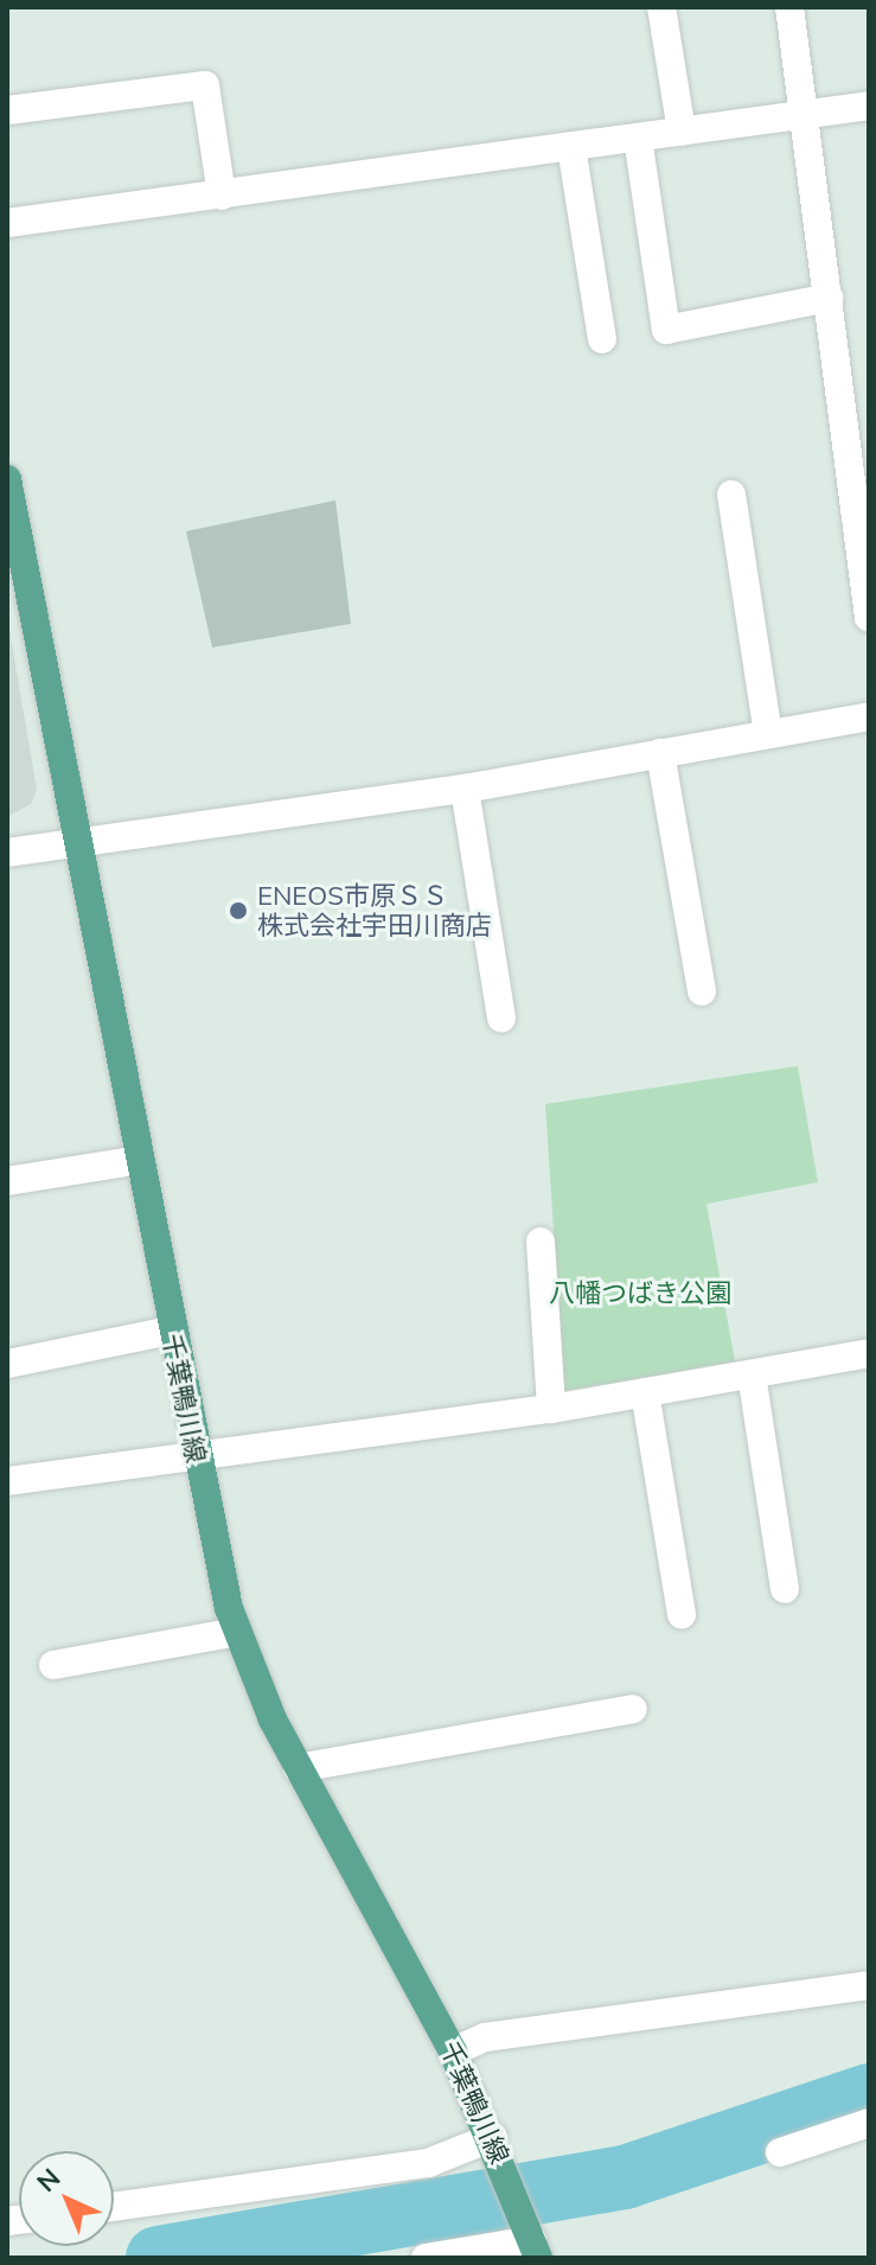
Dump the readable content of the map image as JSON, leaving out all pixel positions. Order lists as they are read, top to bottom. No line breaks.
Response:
{"streets":{"main road":["千葉鴨川線"]},"parks":["八幡つばき公園"],"places":["ENEOS市原ＳＳ 株式会社宇田川商店"],"north":"top left"}
